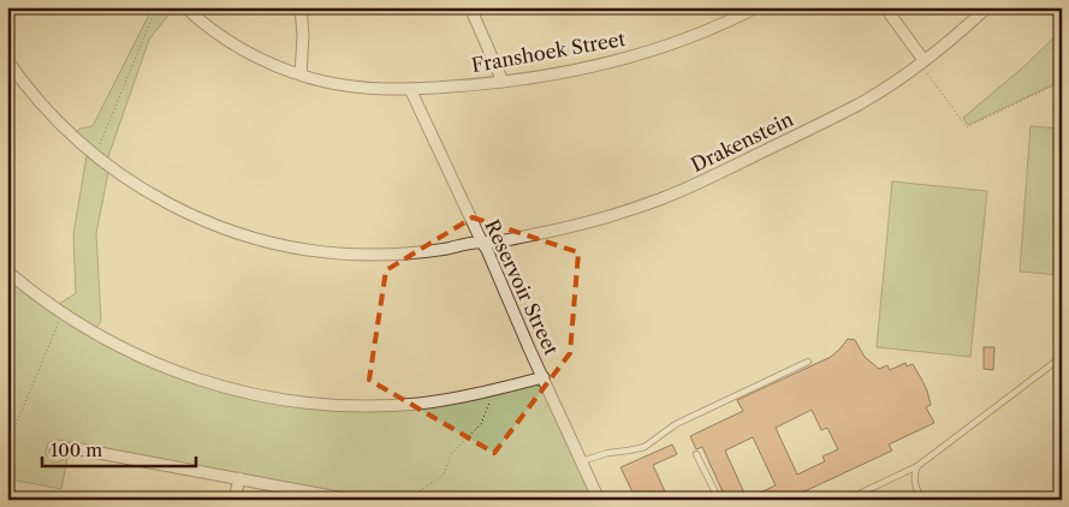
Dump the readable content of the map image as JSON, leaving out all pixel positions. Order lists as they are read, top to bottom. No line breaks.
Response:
{"streets":{"street":["Franshoek Street","Drakenstein","Reservoir Street"]},"crossings":[["Franshoek Street","Reservoir Street"],["Drakenstein","Reservoir Street"]],"scale_bar":"100 m"}
